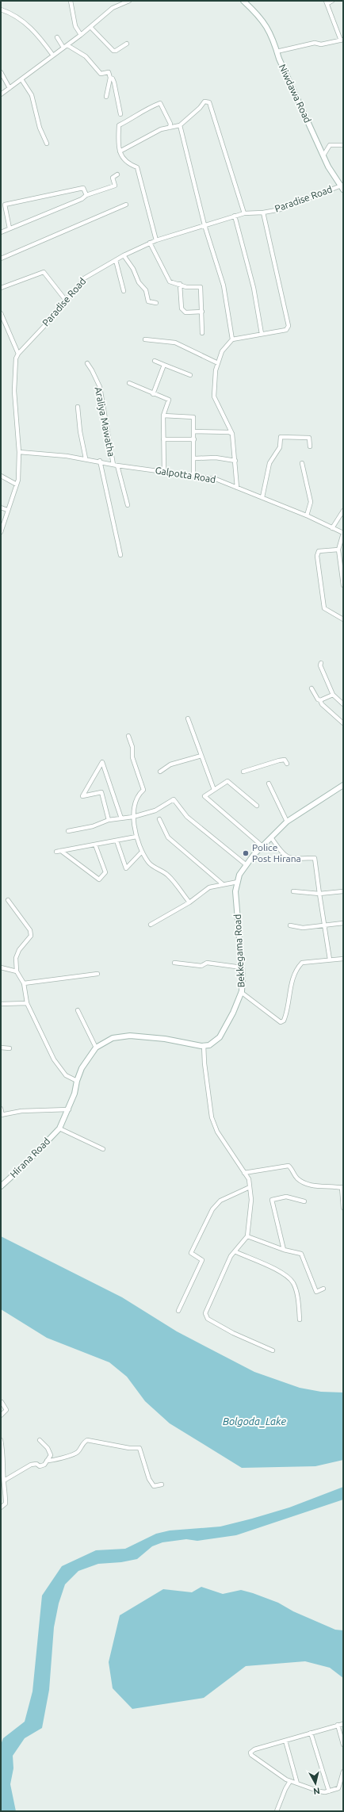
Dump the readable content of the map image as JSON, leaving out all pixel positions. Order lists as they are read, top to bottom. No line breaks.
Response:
{"streets":{"street":["Niwdawa Road","Paradise Road","Araliya Mawatha","Galpotta Road","Bekkegama Road","Hirana Road"]},"crossings":[["Niwdawa Road","Paradise Road"],["Araliya Mawatha","Galpotta Road"]],"water":["Bolgoda_Lake"],"places":["Police Post Hirana"],"north":"bottom"}
